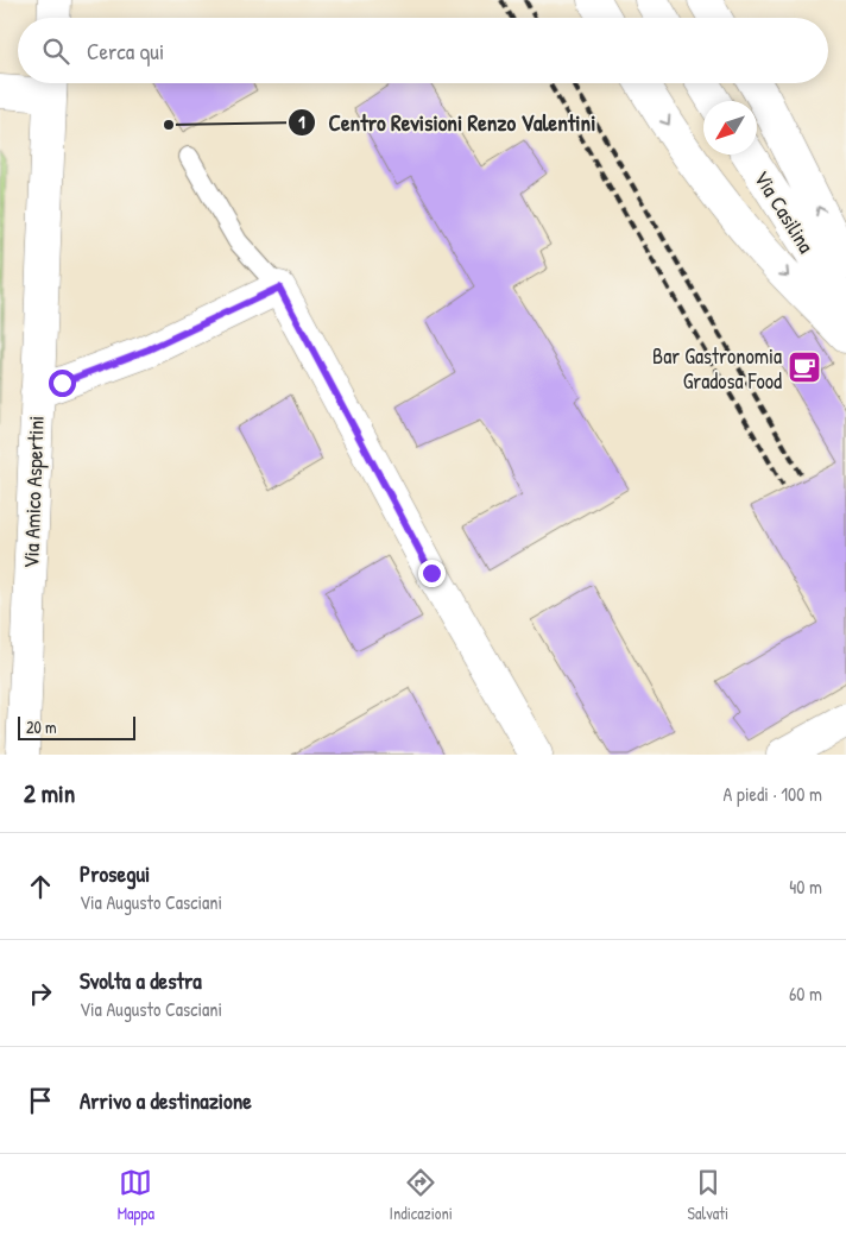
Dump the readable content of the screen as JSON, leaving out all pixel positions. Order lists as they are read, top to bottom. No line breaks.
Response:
{"streets":{"street":["Via Casilina","Via Amico Aspertini"]},"places":{"other":["Centro Revisioni Renzo Valentini"],"cafe":["Bar Gastronomia Gradosa Food"]},"scale_bar":"20 m","north":"bottom left","page":{"search":"Cerca qui","scale":"20 m","heading":["2 min","A piedi · 100 m"],"list":[["Prosegui","Via Augusto Casciani","40 m"],["Svolta a destra","Via Augusto Casciani","60 m"],"Arrivo a destinazione"],"nav":["Mappa","Indicazioni","Salvati"]}}
